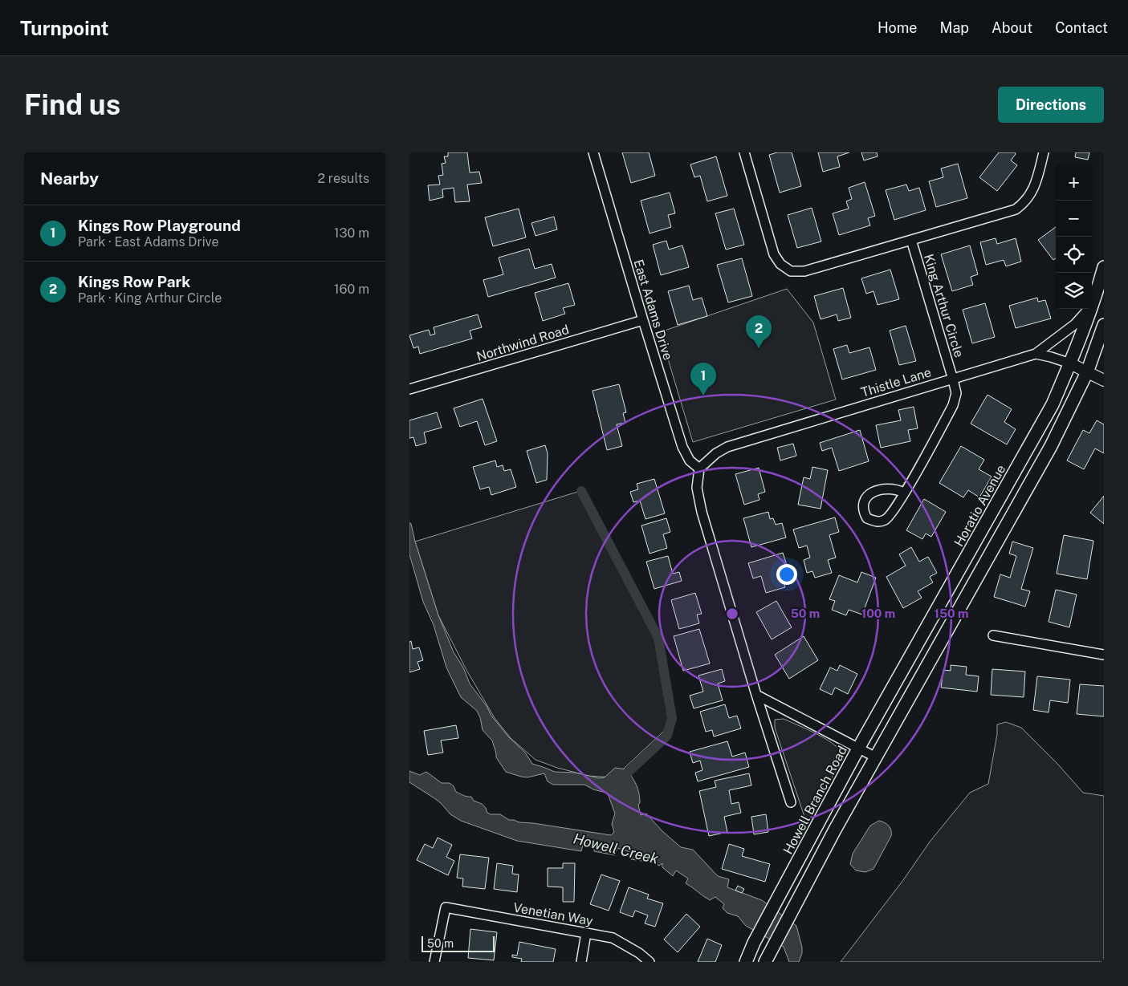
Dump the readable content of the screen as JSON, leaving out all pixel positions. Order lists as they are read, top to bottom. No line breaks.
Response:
{"streets":{"main road":["Horatio Avenue","Howell Branch Road"],"street":["King Arthur Circle","East Adams Drive","Northwind Road","Thistle Lane","Venetian Way"]},"crossings":[["King Arthur Circle","Thistle Lane"],["East Adams Drive","Northwind Road"],["East Adams Drive","Thistle Lane"],["Horatio Avenue","Howell Branch Road"]],"water":["Howell Creek"],"scale_bar":"50 m","page":{"header":"Turnpoint","nav":["Home","Map","About","Contact"],"buttons":"Directions","title":"Find us","heading":["Nearby","2 results"],"map_buttons":["+","−"],"list":[{"mark":"1","name":"Kings Row Playground","note":"Park · East Adams Drive","value":"130 m"},{"mark":"2","name":"Kings Row Park","note":"Park · King Arthur Circle","value":"160 m"}],"pins":["2","1"],"scale":"50 m"},"rings":["50 m","100 m","150 m"]}
